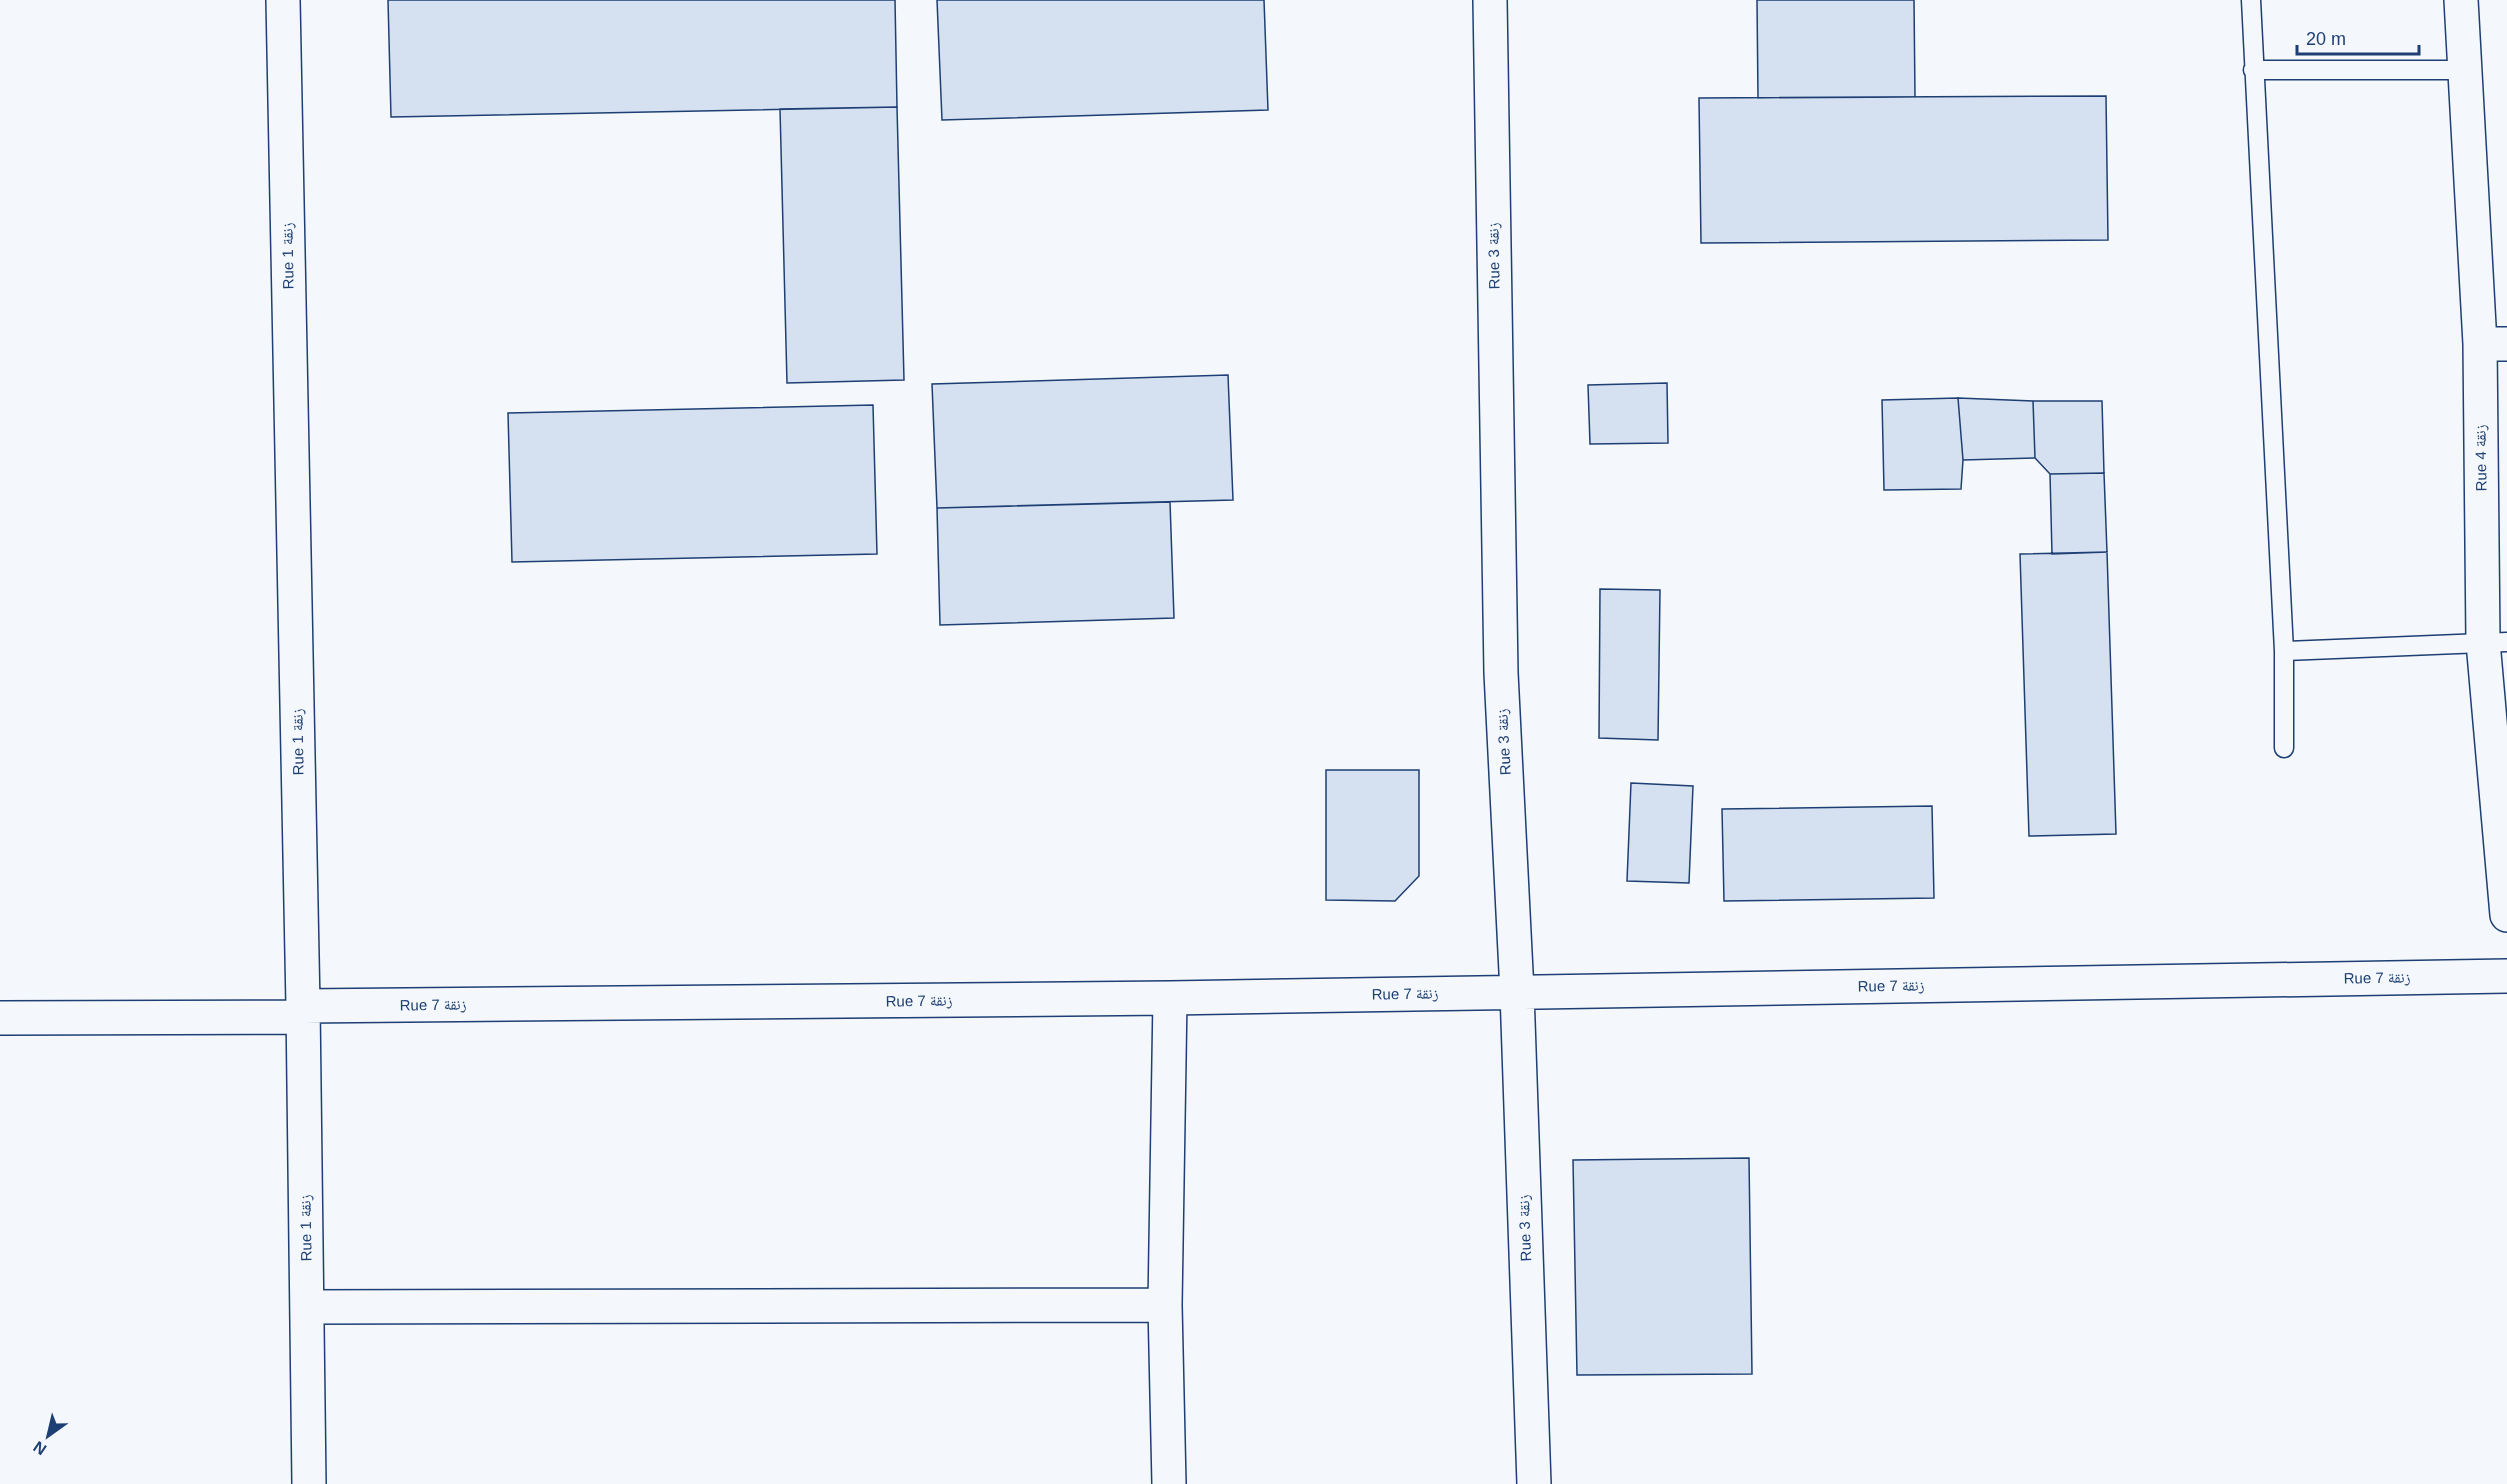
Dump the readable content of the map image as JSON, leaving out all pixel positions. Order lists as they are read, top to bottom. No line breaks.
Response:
{"streets":{"street":["Rue 1 زنقة","Rue 3 زنقة","Rue 4 زنقة","Rue 7 زنقة"]},"crossings":[["Rue 1 زنقة","Rue 7 زنقة"],["Rue 3 زنقة","Rue 7 زنقة"]],"scale_bar":"20 m","north":"bottom left"}
